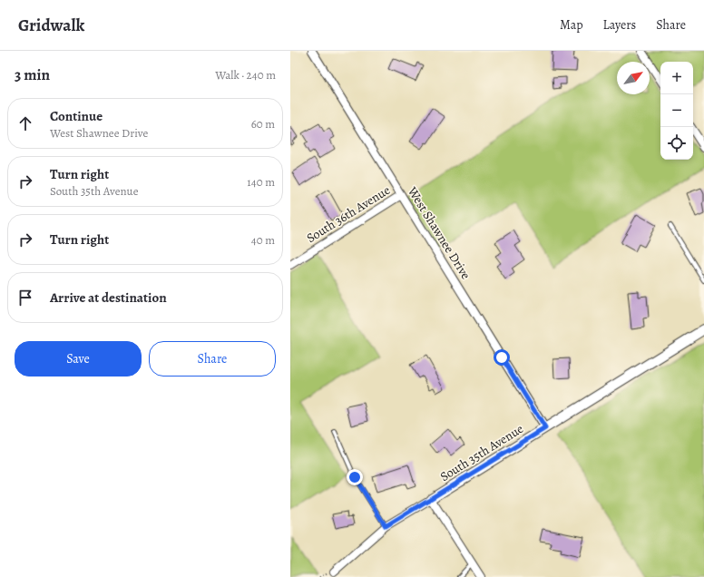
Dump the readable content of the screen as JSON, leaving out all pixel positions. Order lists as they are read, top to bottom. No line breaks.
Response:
{"streets":{"street":["South 36th Avenue","West Shawnee Drive","South 35th Avenue"]},"crossings":[["South 36th Avenue","West Shawnee Drive"],["West Shawnee Drive","South 35th Avenue"]],"north":"top right","page":{"header":"Gridwalk","nav":["Map","Layers","Share"],"heading":["3 min","Walk · 240 m"],"map_buttons":["+","−"],"list":[["Continue","West Shawnee Drive","60 m"],["Turn right","South 35th Avenue","140 m"],["Turn right","40 m"],"Arrive at destination"],"buttons":["Save","Share"]}}
